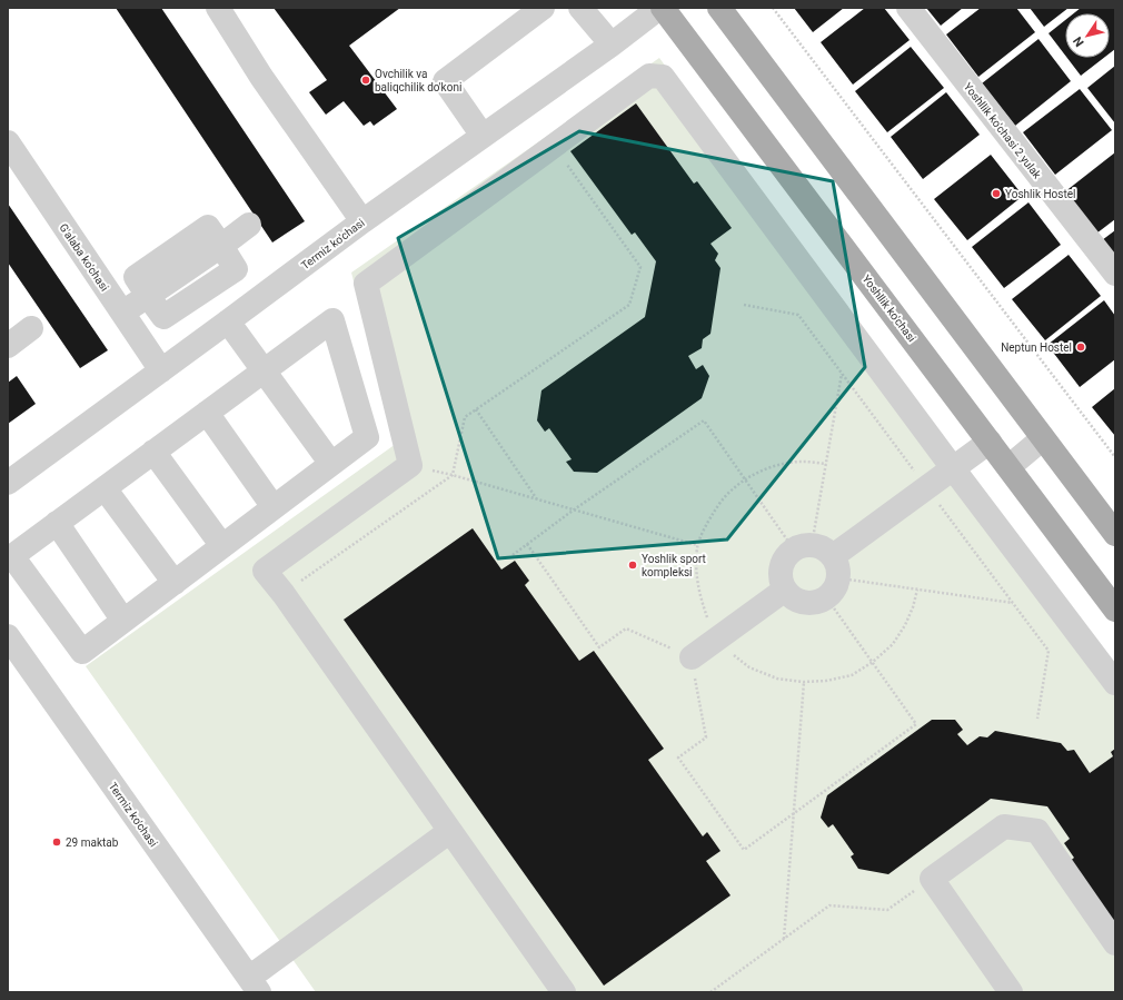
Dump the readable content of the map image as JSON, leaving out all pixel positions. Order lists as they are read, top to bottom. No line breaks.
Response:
{"streets":{"main road":["Yoshllik ko'chasi"],"street":["Yoshllik ko'chasi 2 yulak","Termiz ko'chasi","G'alaba ko'chasi"]},"crossings":[["Termiz ko'chasi","G'alaba ko'chasi"]],"places":["Ovchilik va baliqchilik do'koni","Yoshlik Hostel","Neptun Hostel","Yoshlik sport kompleksi","29 maktab"],"north":"bottom left"}
